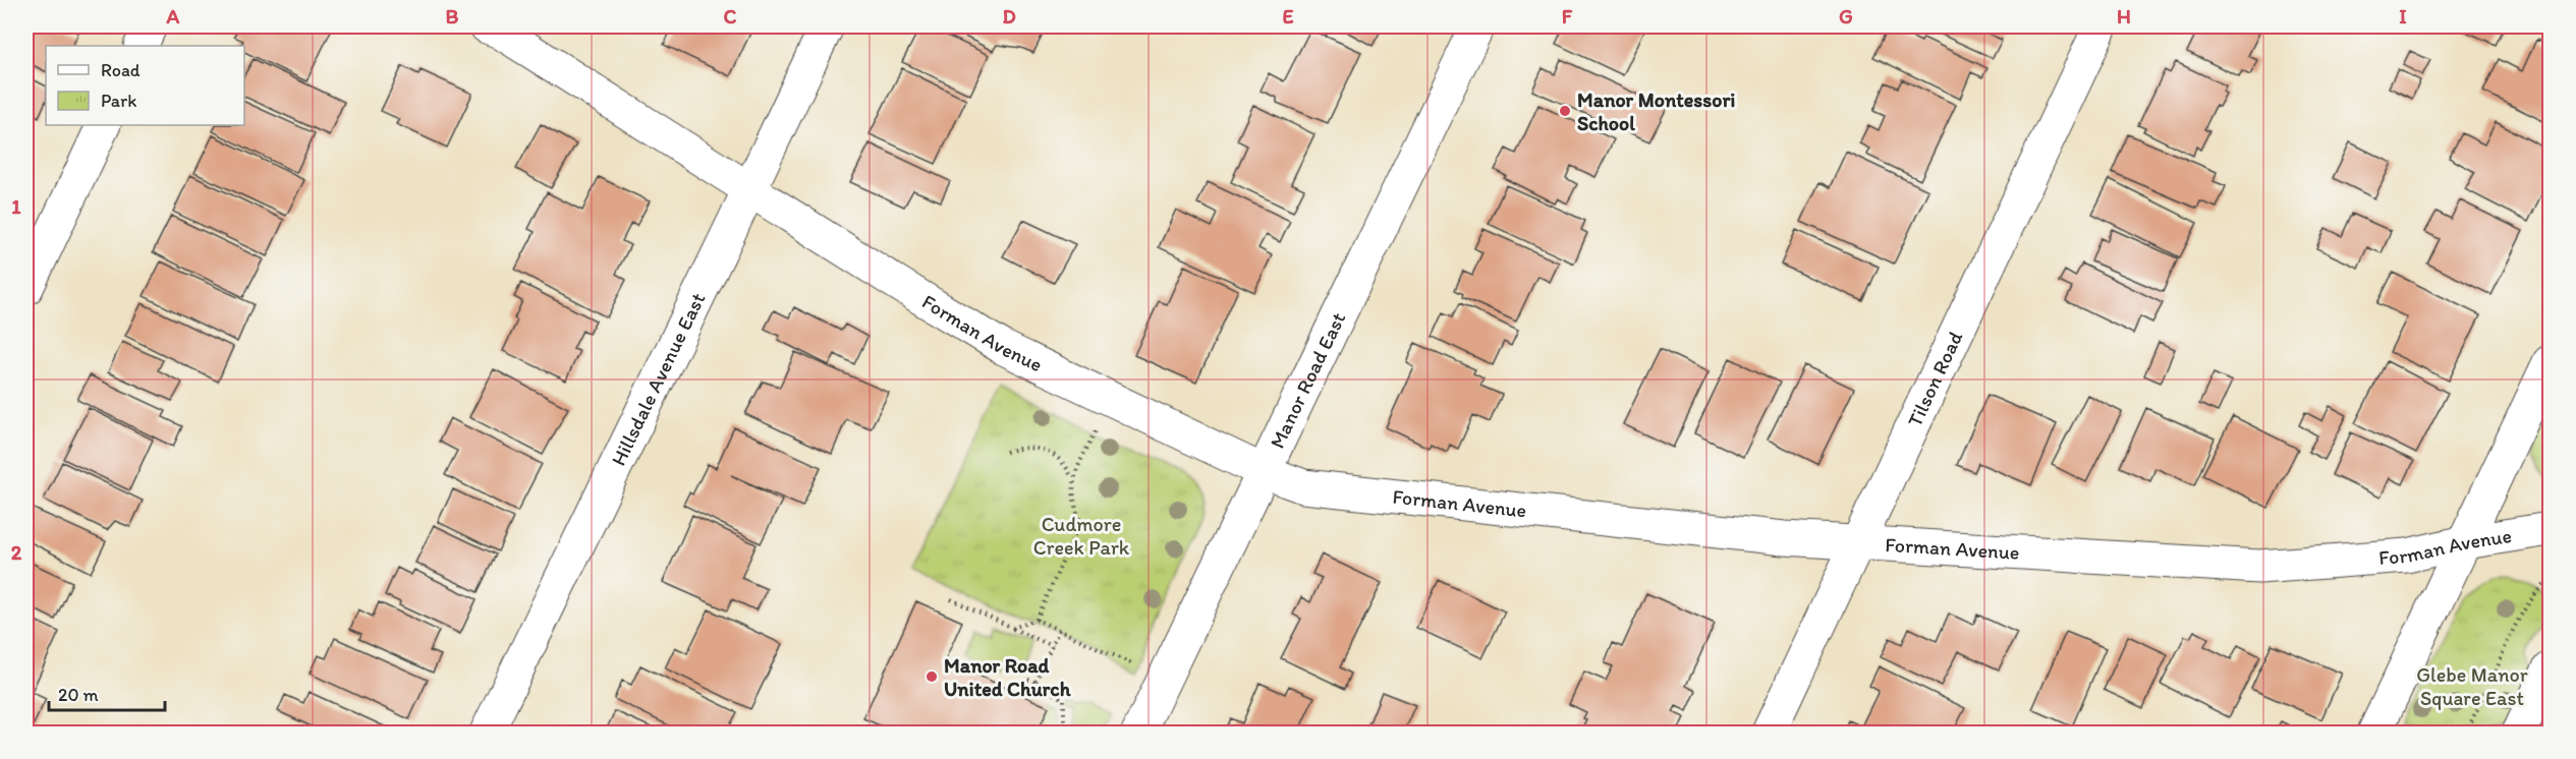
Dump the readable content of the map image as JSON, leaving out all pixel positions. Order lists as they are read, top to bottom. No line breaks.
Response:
{"streets":{"street":["Forman Avenue","Hillsdale Avenue East","Manor Road East","Tilson Road"]},"crossings":[["Forman Avenue","Hillsdale Avenue East"],["Forman Avenue","Manor Road East"],["Forman Avenue","Tilson Road"]],"parks":["Cudmore Creek Park","Glebe Manor Square East"],"places":["Manor Montessori School","Manor Road United Church"],"legend":["Road","Park"],"scale_bar":"20 m","grid":{"columns":["A","B","C","D","E","F","G","H","I"],"rows":["1","2"]}}
